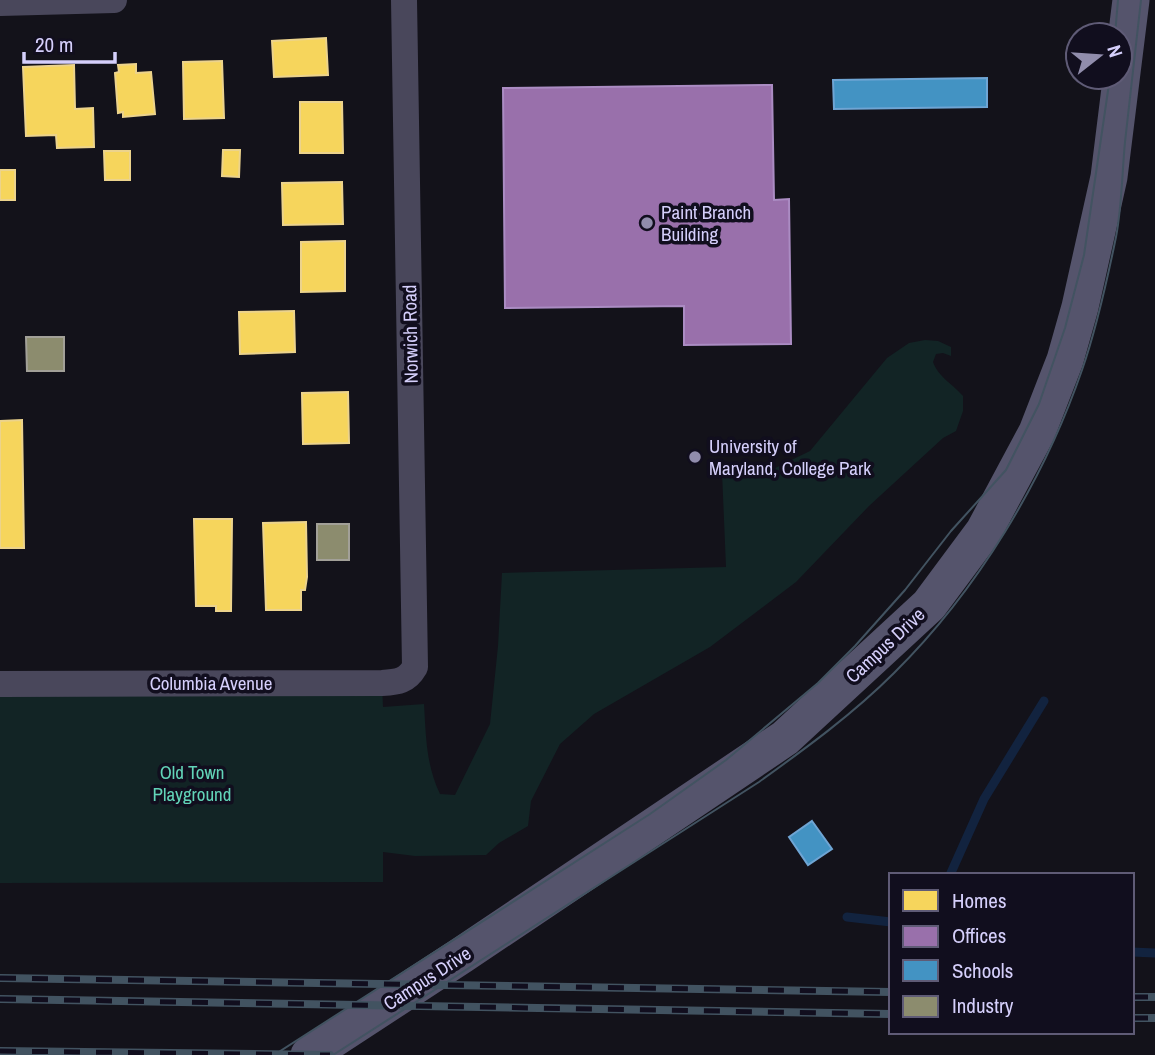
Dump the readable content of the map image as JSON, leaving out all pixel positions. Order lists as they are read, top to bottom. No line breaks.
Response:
{"streets":{"main road":["Campus Drive"],"street":["Norwich Road","Columbia Avenue"]},"crossings":[["Norwich Road","Columbia Avenue"]],"parks":["Old Town Playground"],"places":["Paint Branch Building","University of Maryland, College Park"],"legend":["Homes","Offices","Schools","Industry"],"scale_bar":"20 m","north":"right"}
